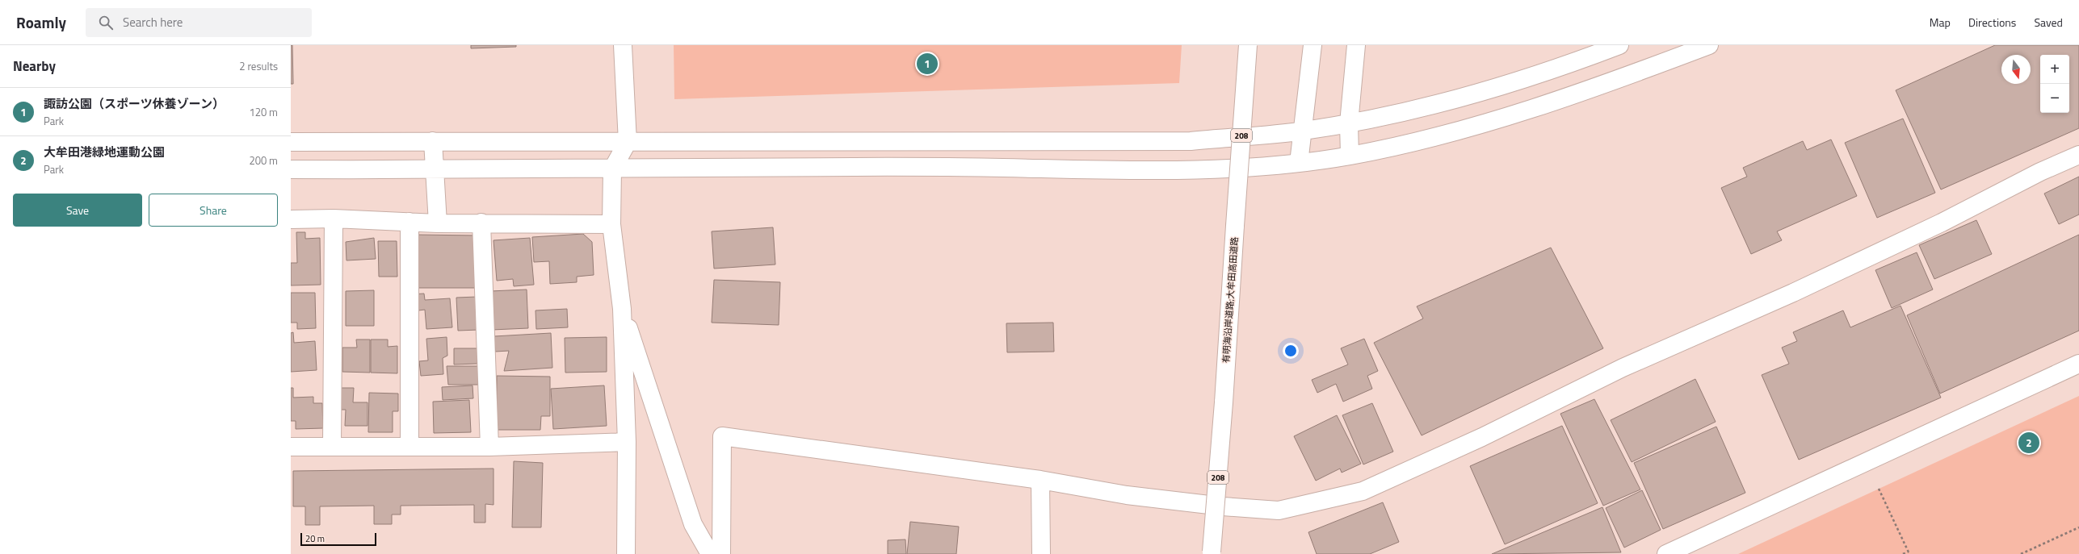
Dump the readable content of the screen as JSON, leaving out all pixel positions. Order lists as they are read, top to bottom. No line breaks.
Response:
{"streets":{"main road":["208","有明海沿岸道路;大牟田高田道路"]},"scale_bar":"20 m","north":"bottom","page":{"header":"Roamly","search":"Search here","nav":["Map","Directions","Saved"],"heading":["Nearby","2 results"],"pins":["1","2"],"map_buttons":["+","−"],"list":[{"mark":"1","name":"諏訪公園（スポーツ休養ゾーン）","note":"Park","value":"120 m"},{"mark":"2","name":"大牟田港緑地運動公園","note":"Park","value":"200 m"}],"buttons":["Save","Share"],"scale":"20 m"}}
